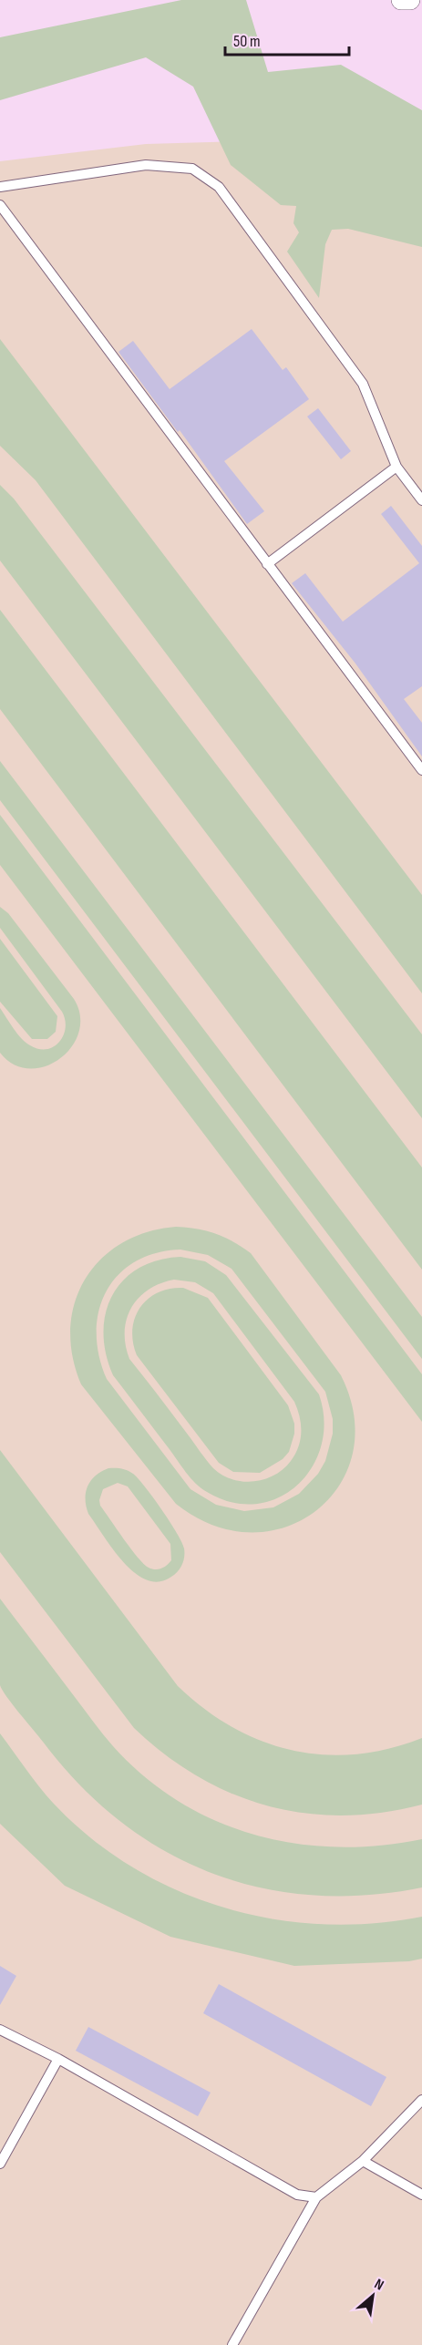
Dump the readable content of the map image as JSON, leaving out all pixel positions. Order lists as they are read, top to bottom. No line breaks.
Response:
{"scale_bar":"50 m","north":"top right"}
